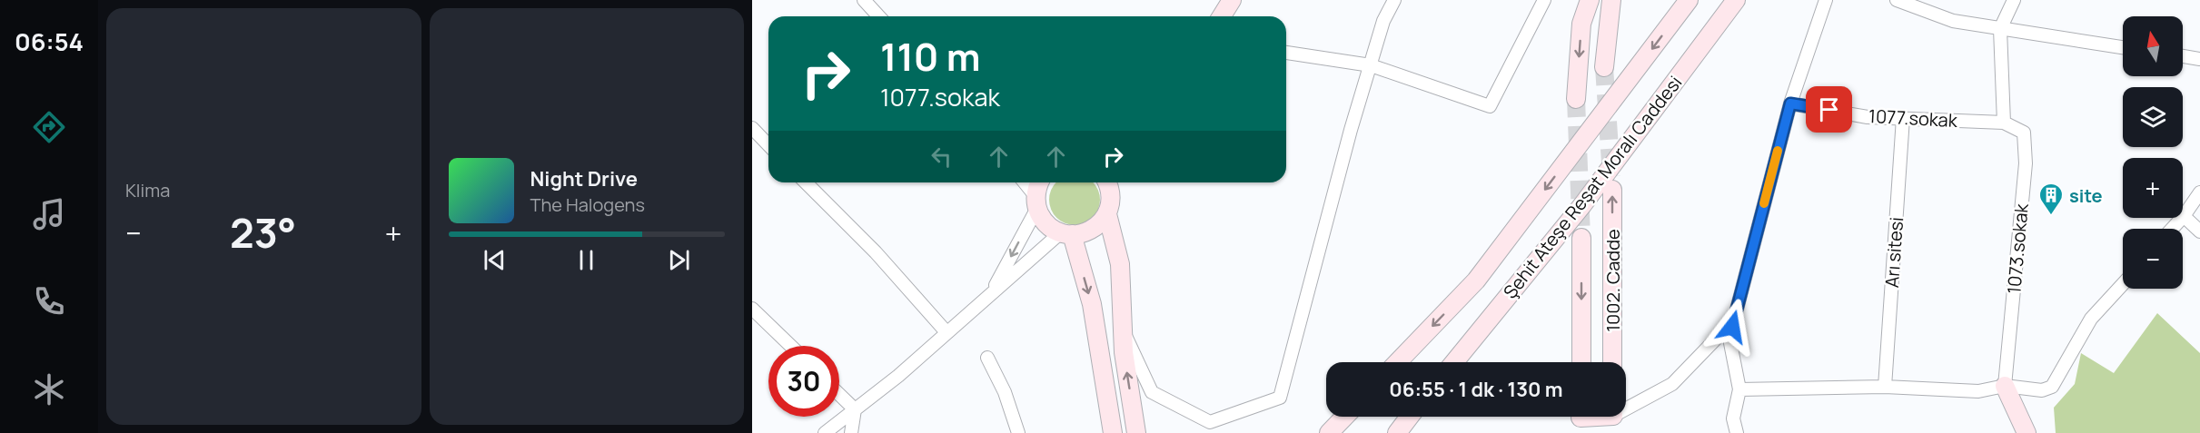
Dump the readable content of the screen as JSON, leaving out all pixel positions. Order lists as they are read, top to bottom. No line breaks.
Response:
{"streets":{"main road":["Şehit Ateşe Reşat Moralı Caddesi","1002. Cadde"],"street":["1077.sokak","1073.sokak","Arı sitesi"]},"crossings":[["1077.sokak","1073.sokak"],["1077.sokak","Arı sitesi"]],"places":{"building":["site"]},"north":"top","page":{"tabs":"06:54","tile":"Klima","map_buttons":["+","−"],"turn":["110 m","1077.sokak"],"song":["Night Drive","The Halogens"],"heat":["−","23°","+"],"limit":"30","trip":"06:55 · 1 dk · 130 m"}}
